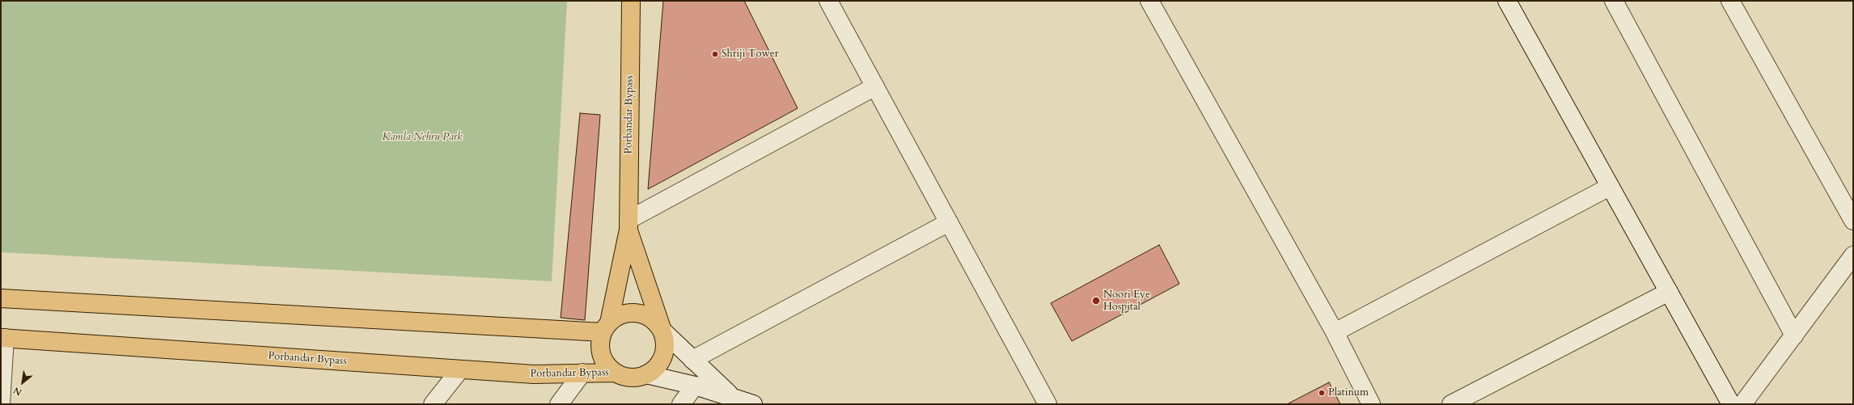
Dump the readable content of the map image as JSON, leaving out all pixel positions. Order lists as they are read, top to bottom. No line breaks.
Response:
{"streets":{"main road":["Porbandar Bypass"]},"parks":["Kamla Nehru Park"],"places":["Shriji Tower","Noori Eye Hospital","Platinum"],"north":"bottom left"}
